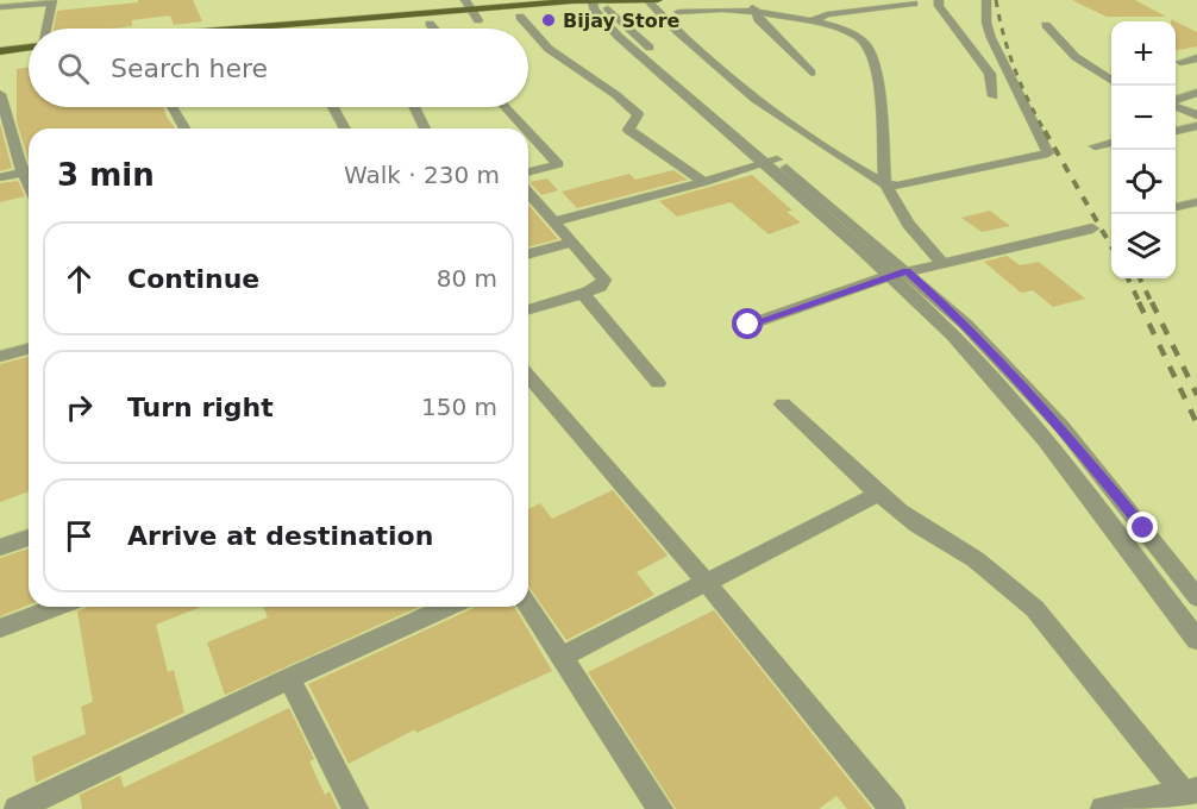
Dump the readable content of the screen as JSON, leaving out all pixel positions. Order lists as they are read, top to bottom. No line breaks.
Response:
{"places":["Bijay Store"],"page":{"map_buttons":["+","−"],"search":"Search here","heading":["3 min","Walk · 230 m"],"list":[["Continue","80 m"],["Turn right","150 m"],"Arrive at destination"]}}
